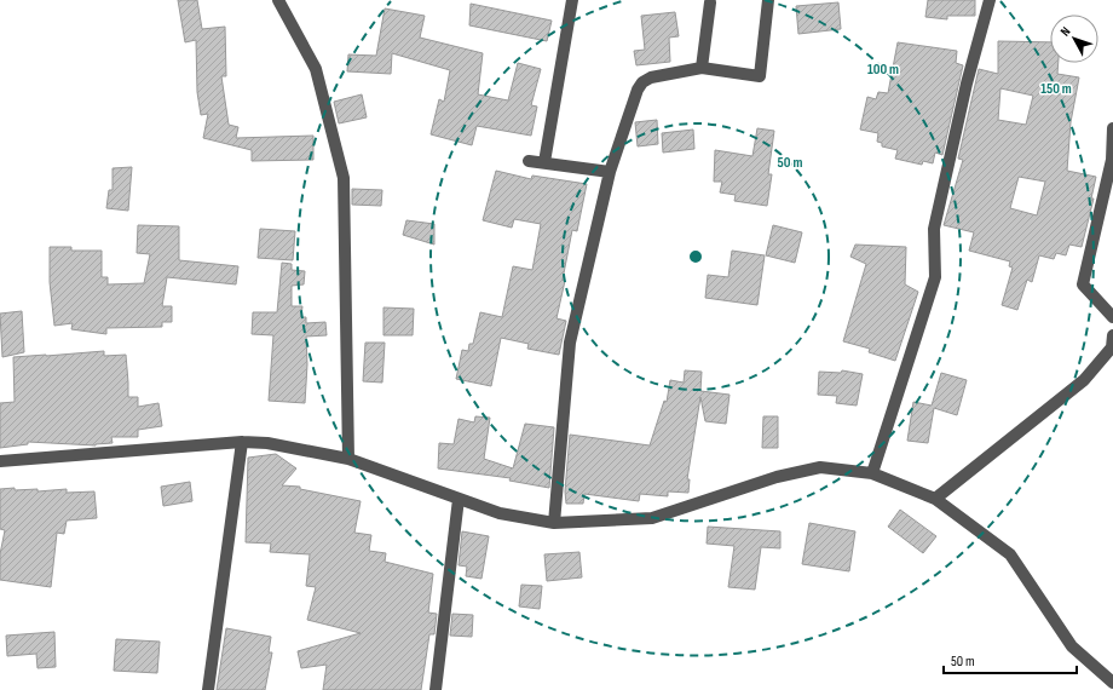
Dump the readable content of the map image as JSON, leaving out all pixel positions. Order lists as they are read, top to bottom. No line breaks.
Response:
{"scale_bar":"50 m","north":"top left","rings":["100 m","150 m","50 m"]}
